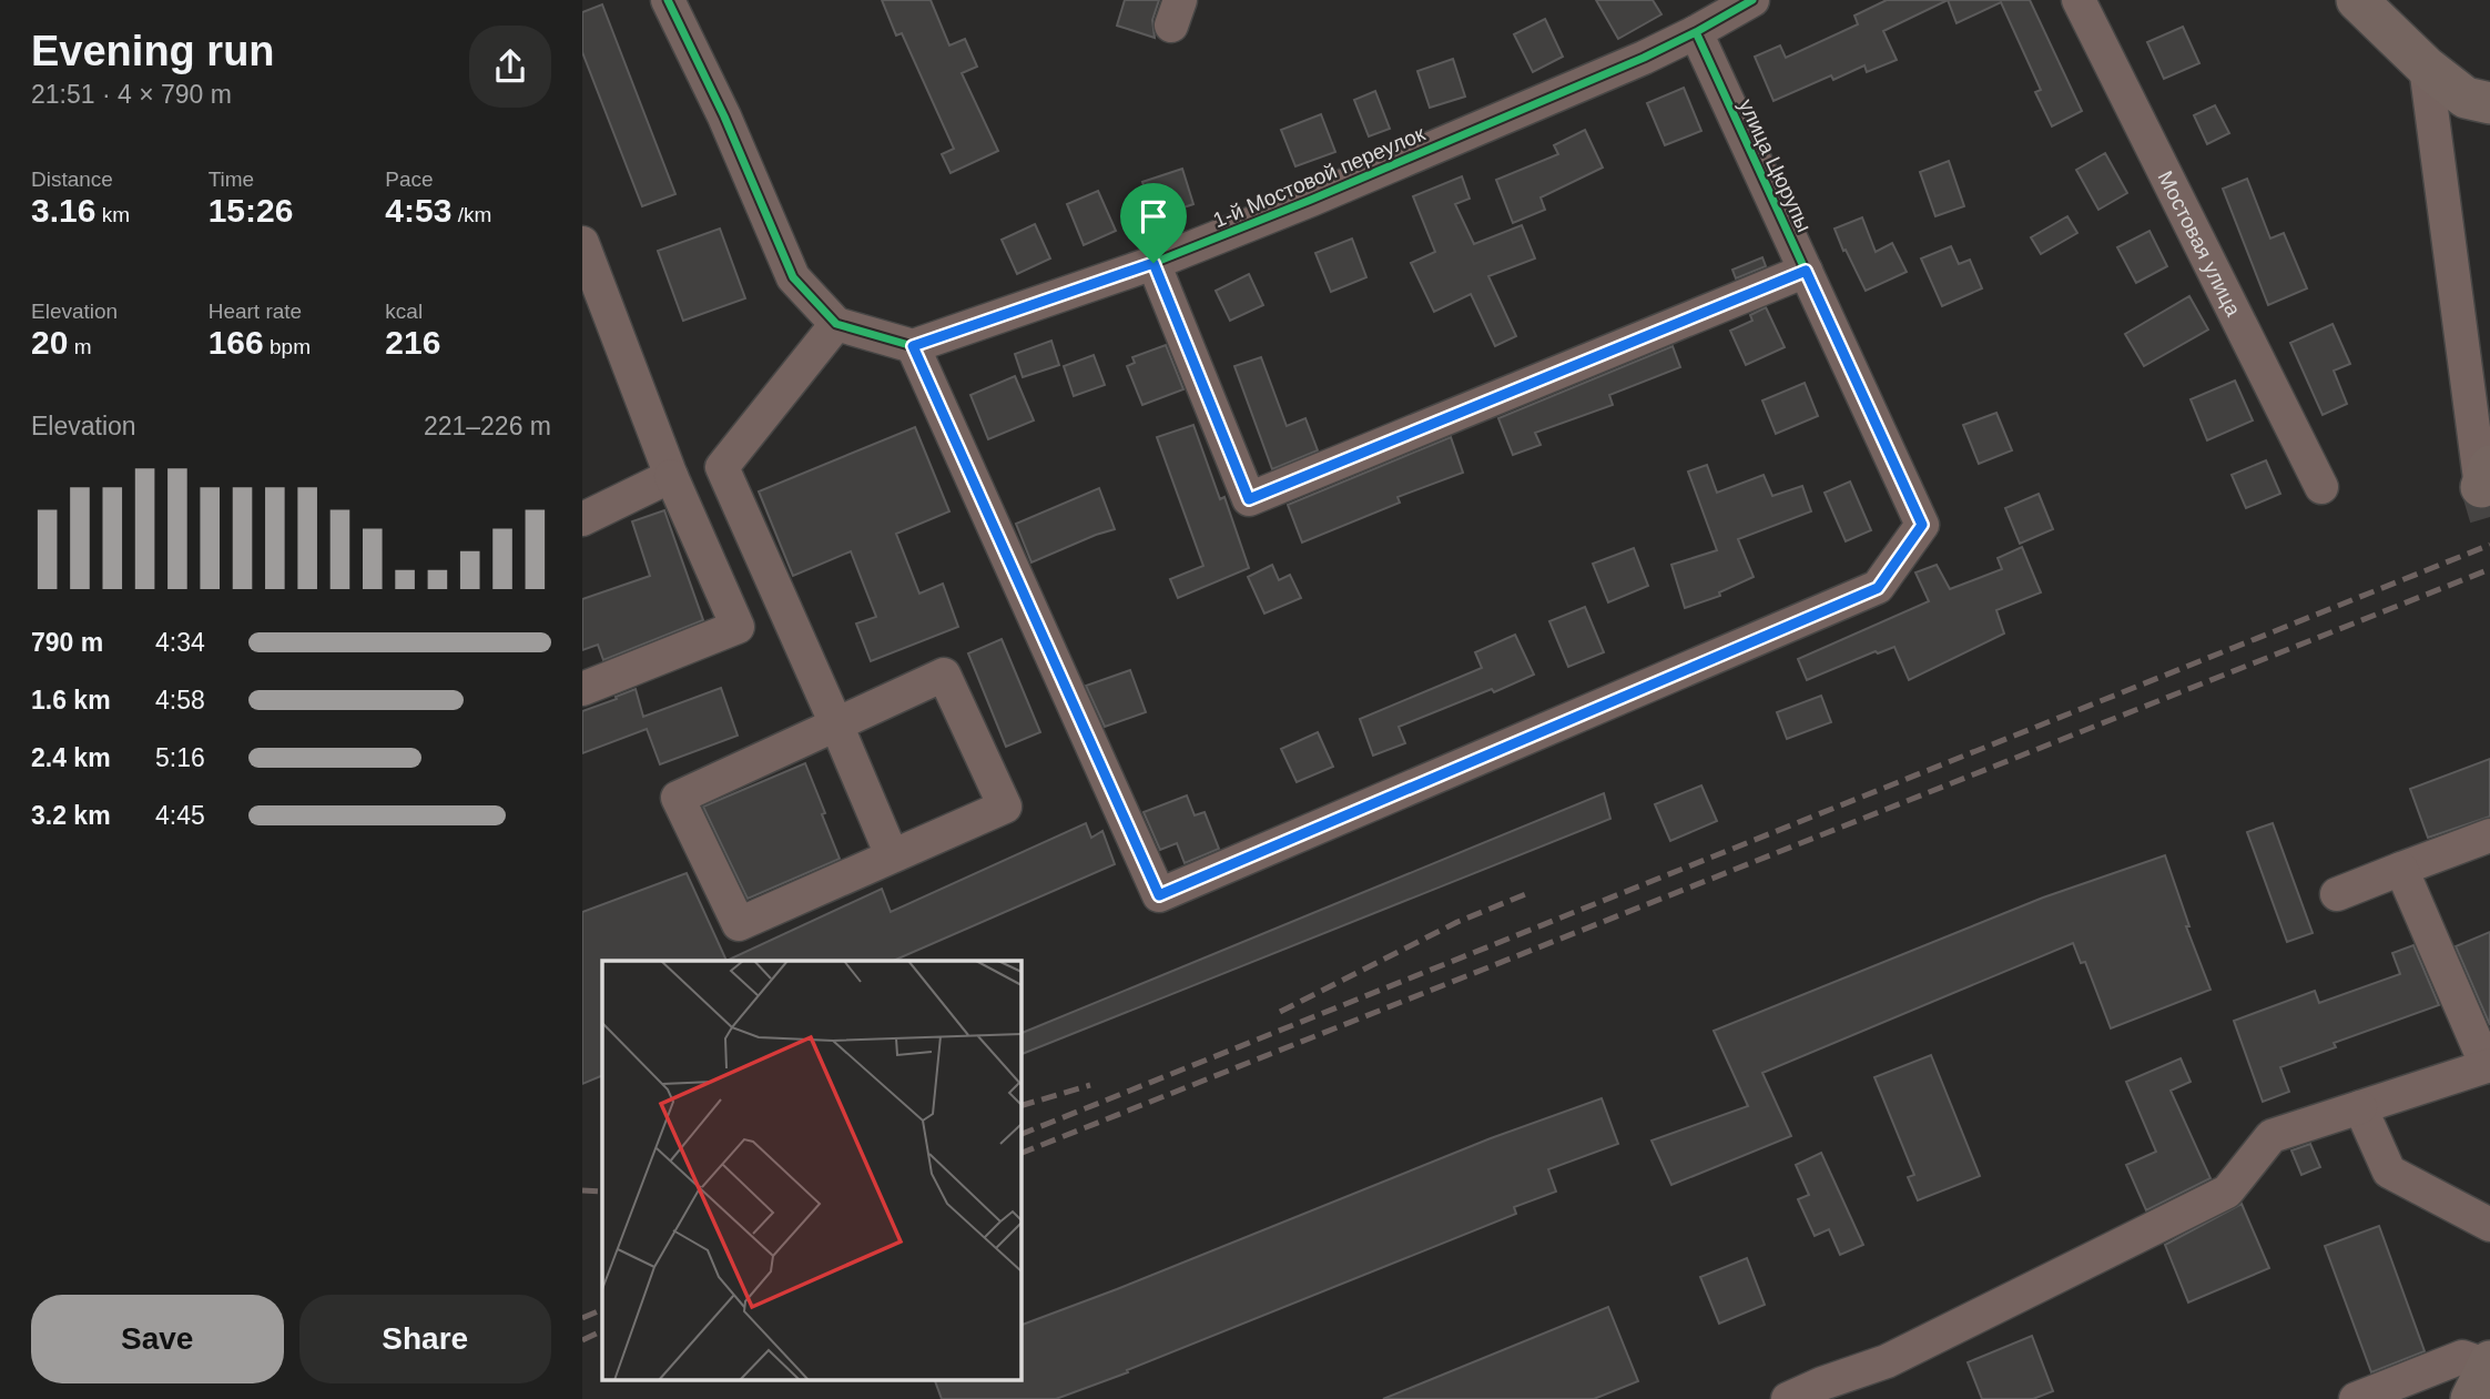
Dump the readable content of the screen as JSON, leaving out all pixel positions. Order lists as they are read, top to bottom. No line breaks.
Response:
{"streets":{"street":["улица Цюрупы","1-й Мостовой переулок","Мостовая улица"]},"crossings":[["улица Цюрупы","1-й Мостовой переулок"]],"page":{"heading":["Evening run","21:51 · 4 × 790 m"],"stats":[["Distance","3.16 km"],["Time","15:26"],["Pace","4:53 /km"],["Elevation","20 m"],["Heart rate","166 bpm"],["kcal","216"]],"chart":["Elevation","221–226 m"],"list":[{"name":"790 m","note":"4:34"},{"name":"1.6 km","note":"4:58"},{"name":"2.4 km","note":"5:16"},{"name":"3.2 km","note":"4:45"}],"buttons":["Save","Share"]}}
